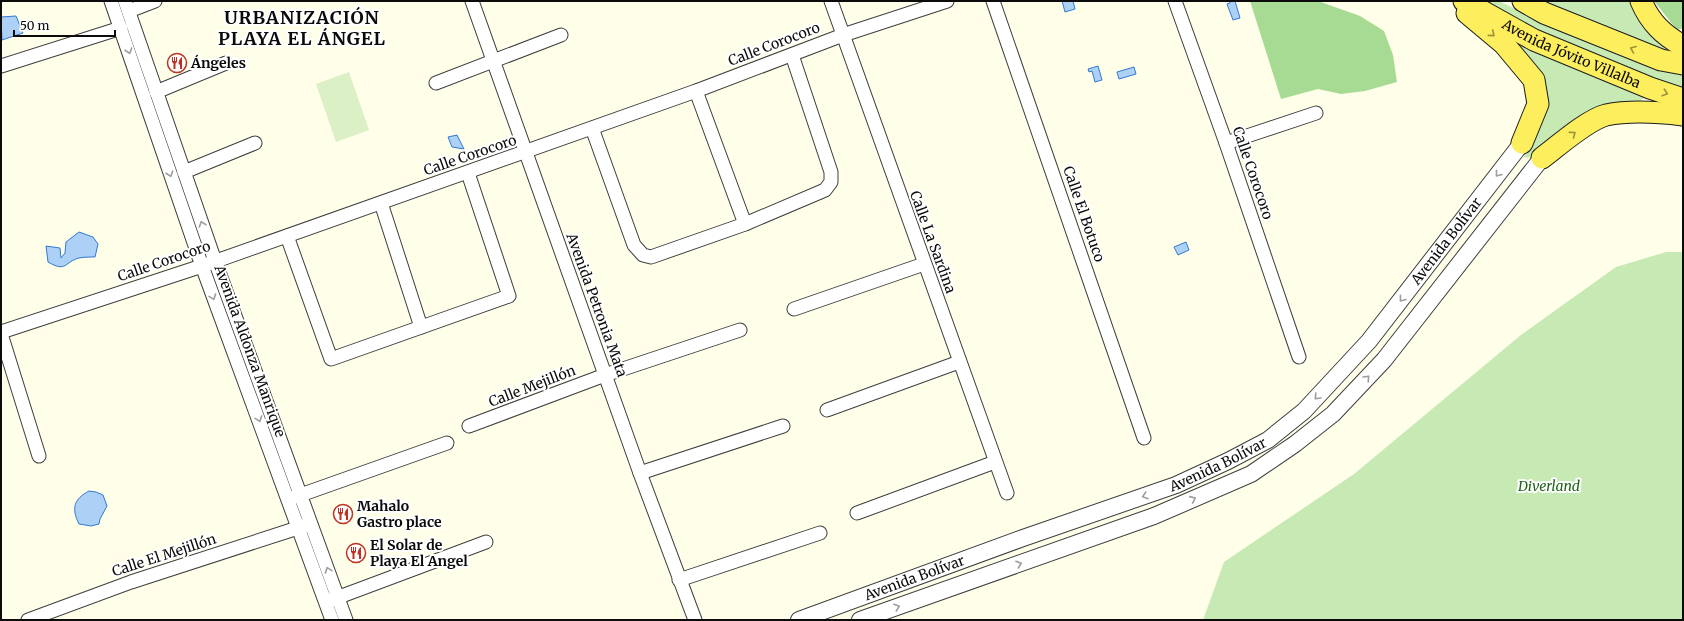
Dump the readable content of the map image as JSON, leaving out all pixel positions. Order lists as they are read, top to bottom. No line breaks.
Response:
{"streets":{"main road":["Avenida Jóvito Villalba"],"street":["Calle Corocoro","Calle El Botuco","Avenida Bolívar","Calle La Sardina","Avenida Petronia Mata","Avenida Aldonza Manrique","Calle Mejillón","Calle El Mejillón"]},"crossings":[["Calle Corocoro","Calle La Sardina"],["Calle Corocoro","Avenida Petronia Mata"],["Calle Corocoro","Avenida Aldonza Manrique"],["Avenida Petronia Mata","Calle Mejillón"],["Avenida Aldonza Manrique","Calle El Mejillón"]],"districts":["URBANIZACIÓN PLAYA EL ÁNGEL"],"parks":["Diverland"],"places":{"restaurant":["Ángeles","Mahalo Gastro place","El Solar de Playa El Angel"]},"scale_bar":"50 m"}
